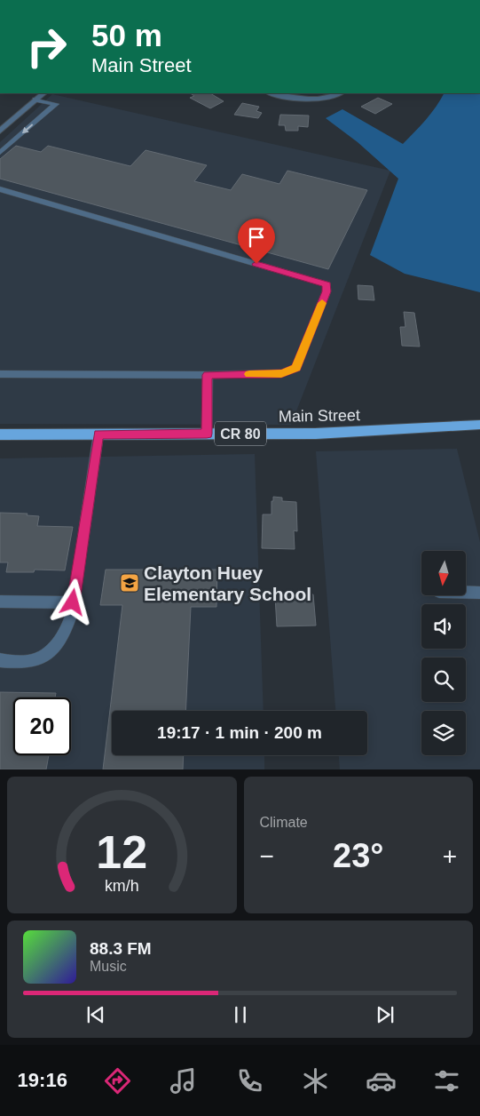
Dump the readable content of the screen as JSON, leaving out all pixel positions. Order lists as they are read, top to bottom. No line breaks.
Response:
{"streets":{"main road":["Main Street","CR 80"]},"places":{"school or university":["Clayton Huey Elementary School"]},"north":"bottom","page":{"turn":["50 m","Main Street"],"limit":"20","trip":"19:17 · 1 min · 200 m","tile":"Climate","heat":["−","23°","+"],"song":["88.3 FM","Music"],"tabs":"19:16","gauge":["12","km/h"]}}
